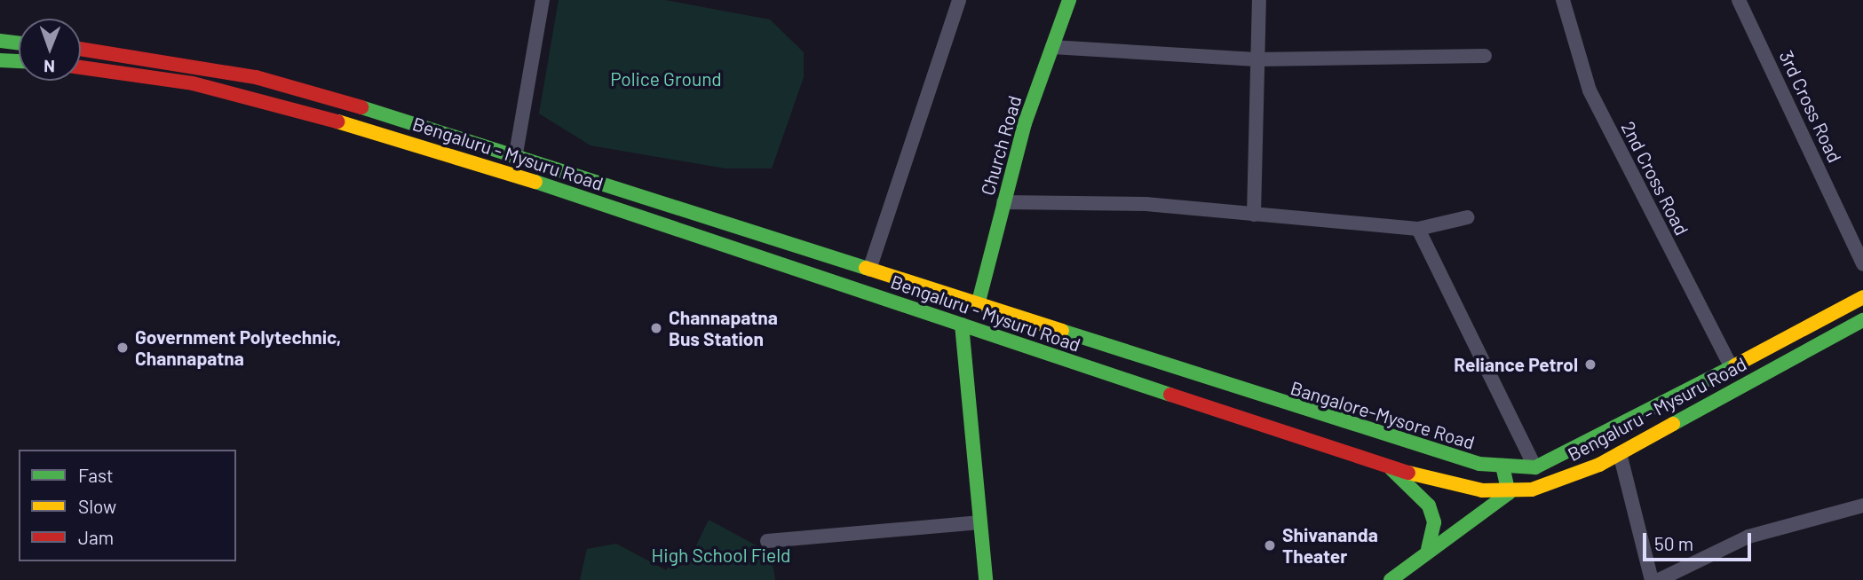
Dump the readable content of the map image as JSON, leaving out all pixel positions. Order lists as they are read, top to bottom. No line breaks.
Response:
{"streets":{"main road":["Church Road","Bengaluru - Mysuru Road","Bangalore-Mysore Road"],"street":["3rd Cross Road","2nd Cross Road"]},"crossings":[["Church Road","Bengaluru - Mysuru Road"],["Church Road","Bangalore-Mysore Road"],["Bengaluru - Mysuru Road","Bangalore-Mysore Road"],["2nd Cross Road","Bangalore-Mysore Road"]],"parks":["Police Ground","High School Field"],"places":["Channapatna Bus Station","Government Polytechnic, Channapatna","Reliance Petrol","Shivananda Theater"],"legend":["Fast","Slow","Jam"],"scale_bar":"50 m","north":"bottom"}
